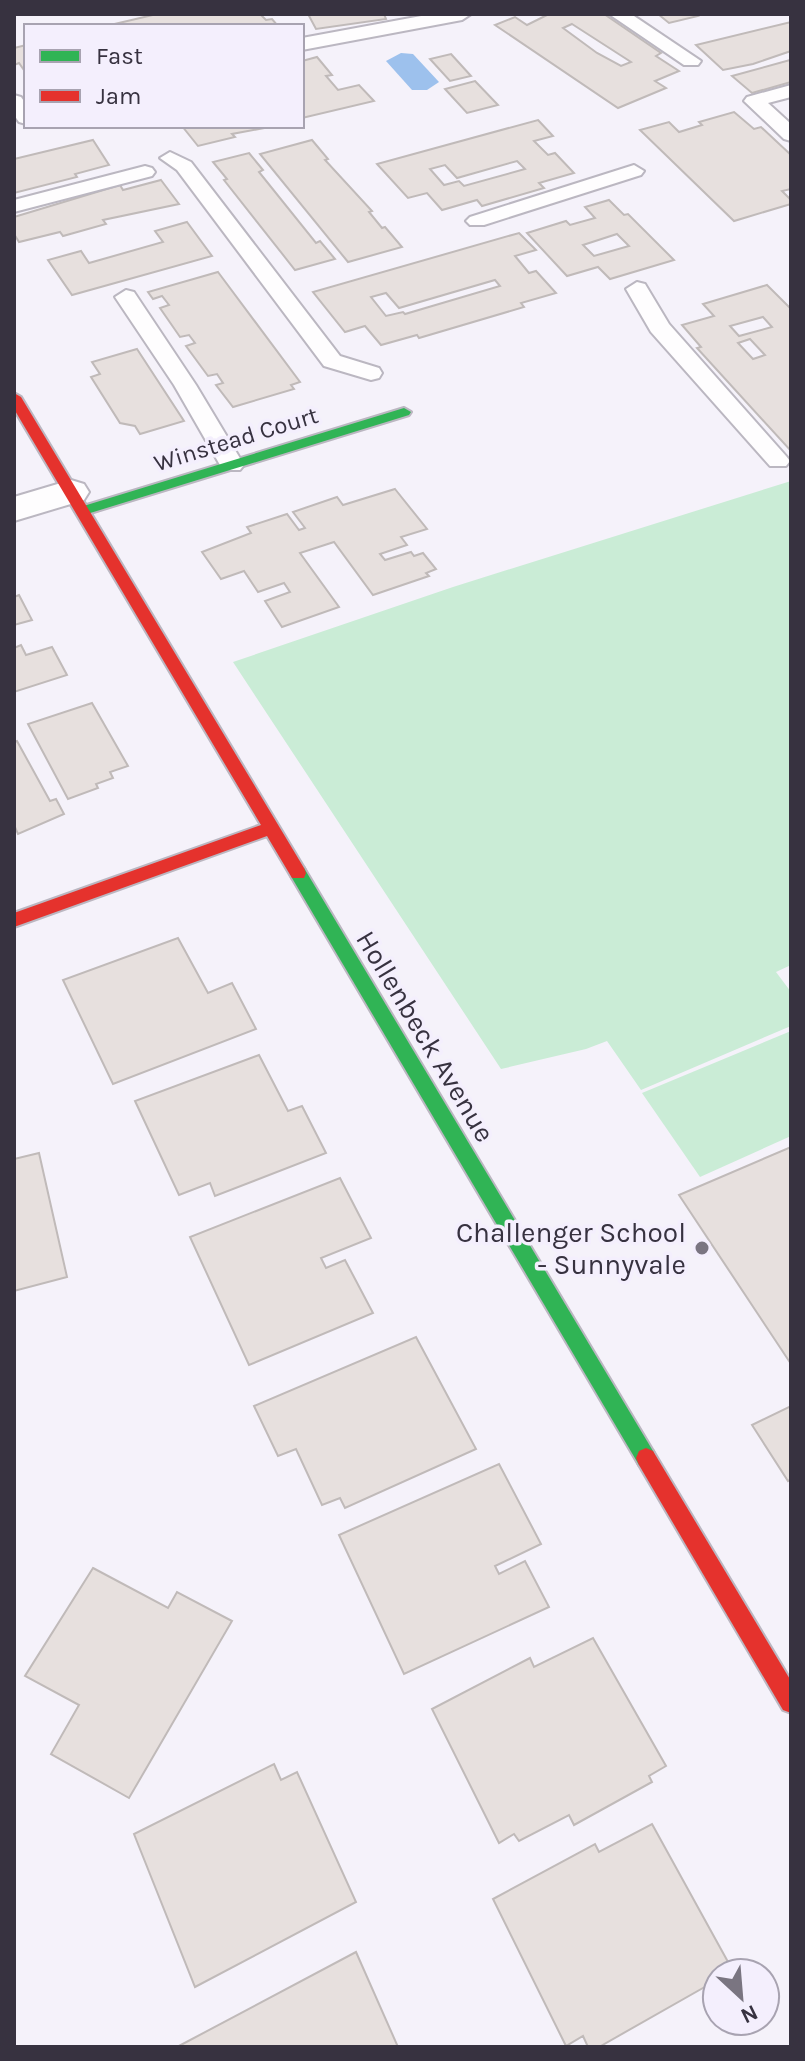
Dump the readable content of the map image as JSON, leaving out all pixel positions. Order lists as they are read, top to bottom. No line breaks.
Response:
{"streets":{"street":["Winstead Court","Hollenbeck Avenue"]},"crossings":[["Winstead Court","Hollenbeck Avenue"]],"places":["Challenger School - Sunnyvale"],"legend":["Fast","Jam"],"north":"bottom right"}
